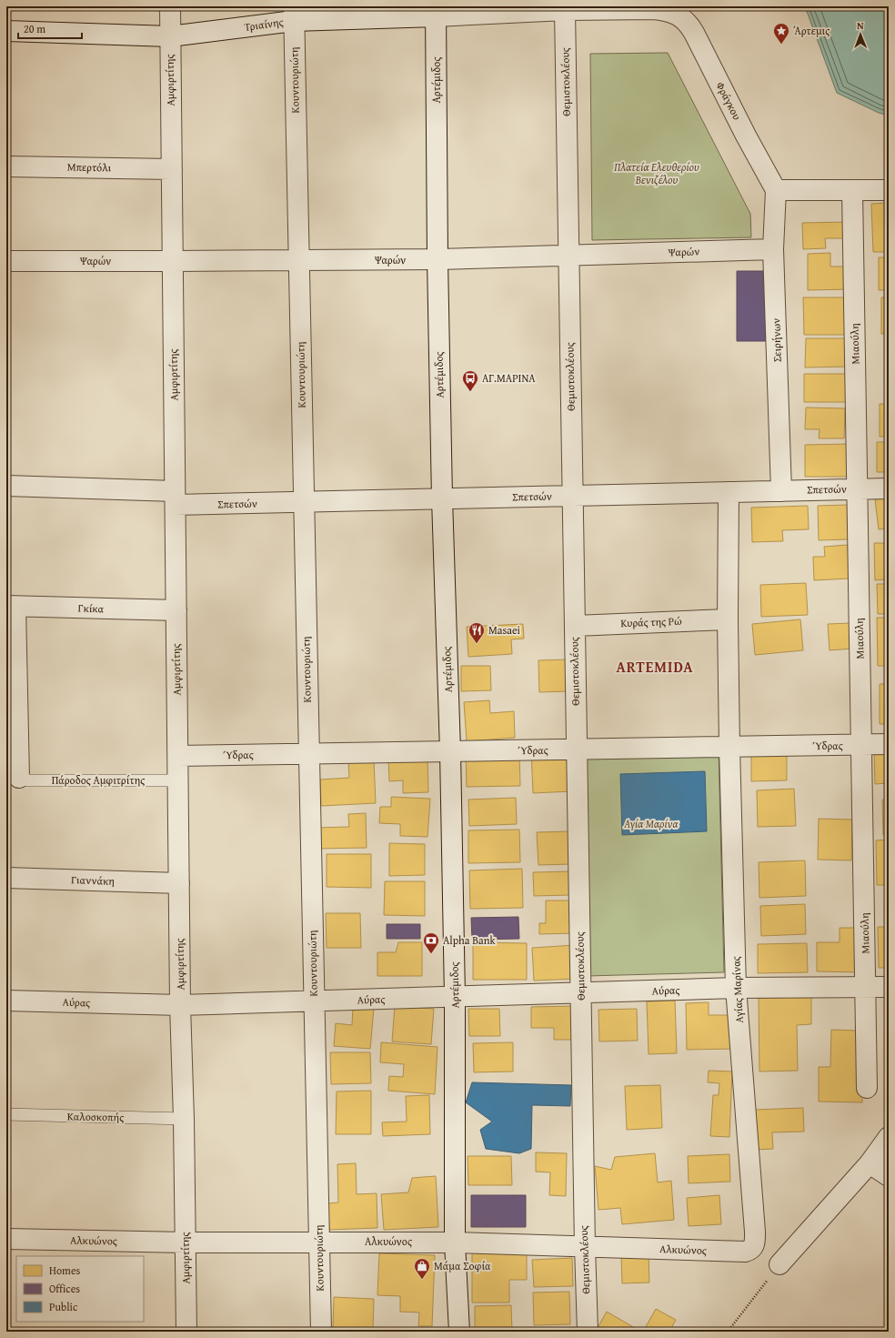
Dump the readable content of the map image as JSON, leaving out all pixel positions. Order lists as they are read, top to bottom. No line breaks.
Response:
{"streets":{"street":["Τριαίνης","Αμφιρτίτης","Κουντουριώτη","Αρτέμιδος","Θεμιστοκλέους","Φράγκου","Μπερτόλι","Ψαρών","Σειρήνων","Μιαούλη","Σπετσών","Γκίκα","Κυράς της Ρώ","Ύδρας","Γιαννάκη","Αγίας Μαρίνας","Αύρας","Αλκυώνος"],"lane":["Πάροδος Αμφιτρίτης","Καλοσκοπής"]},"crossings":[["Τριαίνης","Αμφιρτίτης"],["Τριαίνης","Κουντουριώτη"],["Τριαίνης","Αρτέμιδος"],["Τριαίνης","Θεμιστοκλέους"],["Τριαίνης","Φράγκου"],["Αμφιρτίτης","Μπερτόλι"],["Αμφιρτίτης","Ψαρών"],["Αμφιρτίτης","Σπετσών"],["Αμφιρτίτης","Γκίκα"],["Αμφιρτίτης","Ύδρας"],["Αμφιρτίτης","Πάροδος Αμφιτρίτης"],["Αμφιρτίτης","Γιαννάκη"],["Αμφιρτίτης","Αύρας"],["Αμφιρτίτης","Καλοσκοπής"],["Αμφιρτίτης","Αλκυώνος"],["Κουντουριώτη","Ψαρών"],["Κουντουριώτη","Σπετσών"],["Κουντουριώτη","Ύδρας"],["Κουντουριώτη","Αύρας"],["Κουντουριώτη","Αλκυώνος"],["Αρτέμιδος","Ψαρών"],["Αρτέμιδος","Σπετσών"],["Αρτέμιδος","Ύδρας"],["Αρτέμιδος","Αύρας"],["Αρτέμιδος","Αλκυώνος"],["Θεμιστοκλέους","Φράγκου"],["Θεμιστοκλέους","Ψαρών"],["Θεμιστοκλέους","Σπετσών"],["Θεμιστοκλέους","Κυράς της Ρώ"],["Θεμιστοκλέους","Ύδρας"],["Θεμιστοκλέους","Αύρας"],["Θεμιστοκλέους","Αλκυώνος"],["Φράγκου","Σειρήνων"],["Ψαρών","Σειρήνων"],["Σειρήνων","Σπετσών"],["Μιαούλη","Σπετσών"],["Μιαούλη","Ύδρας"],["Μιαούλη","Αύρας"],["Σπετσών","Αγίας Μαρίνας"],["Κυράς της Ρώ","Αγίας Μαρίνας"],["Ύδρας","Αγίας Μαρίνας"],["Αγίας Μαρίνας","Αύρας"],["Αγίας Μαρίνας","Αλκυώνος"]],"districts":["ARTEMIDA"],"parks":["Πλατεία Ελευθερίου Βενιζέλου","Αγία Μαρίνα"],"places":{"place":["Άρτεμις"],"bus stop":["ΑΓ.ΜΑΡΙΝΑ"],"restaurant":["Masaei"],"bank":["Alpha Bank"],"shop":["Μάμα Σοφία"]},"legend":["Homes","Offices","Public"],"scale_bar":"20 m","north":"top"}
